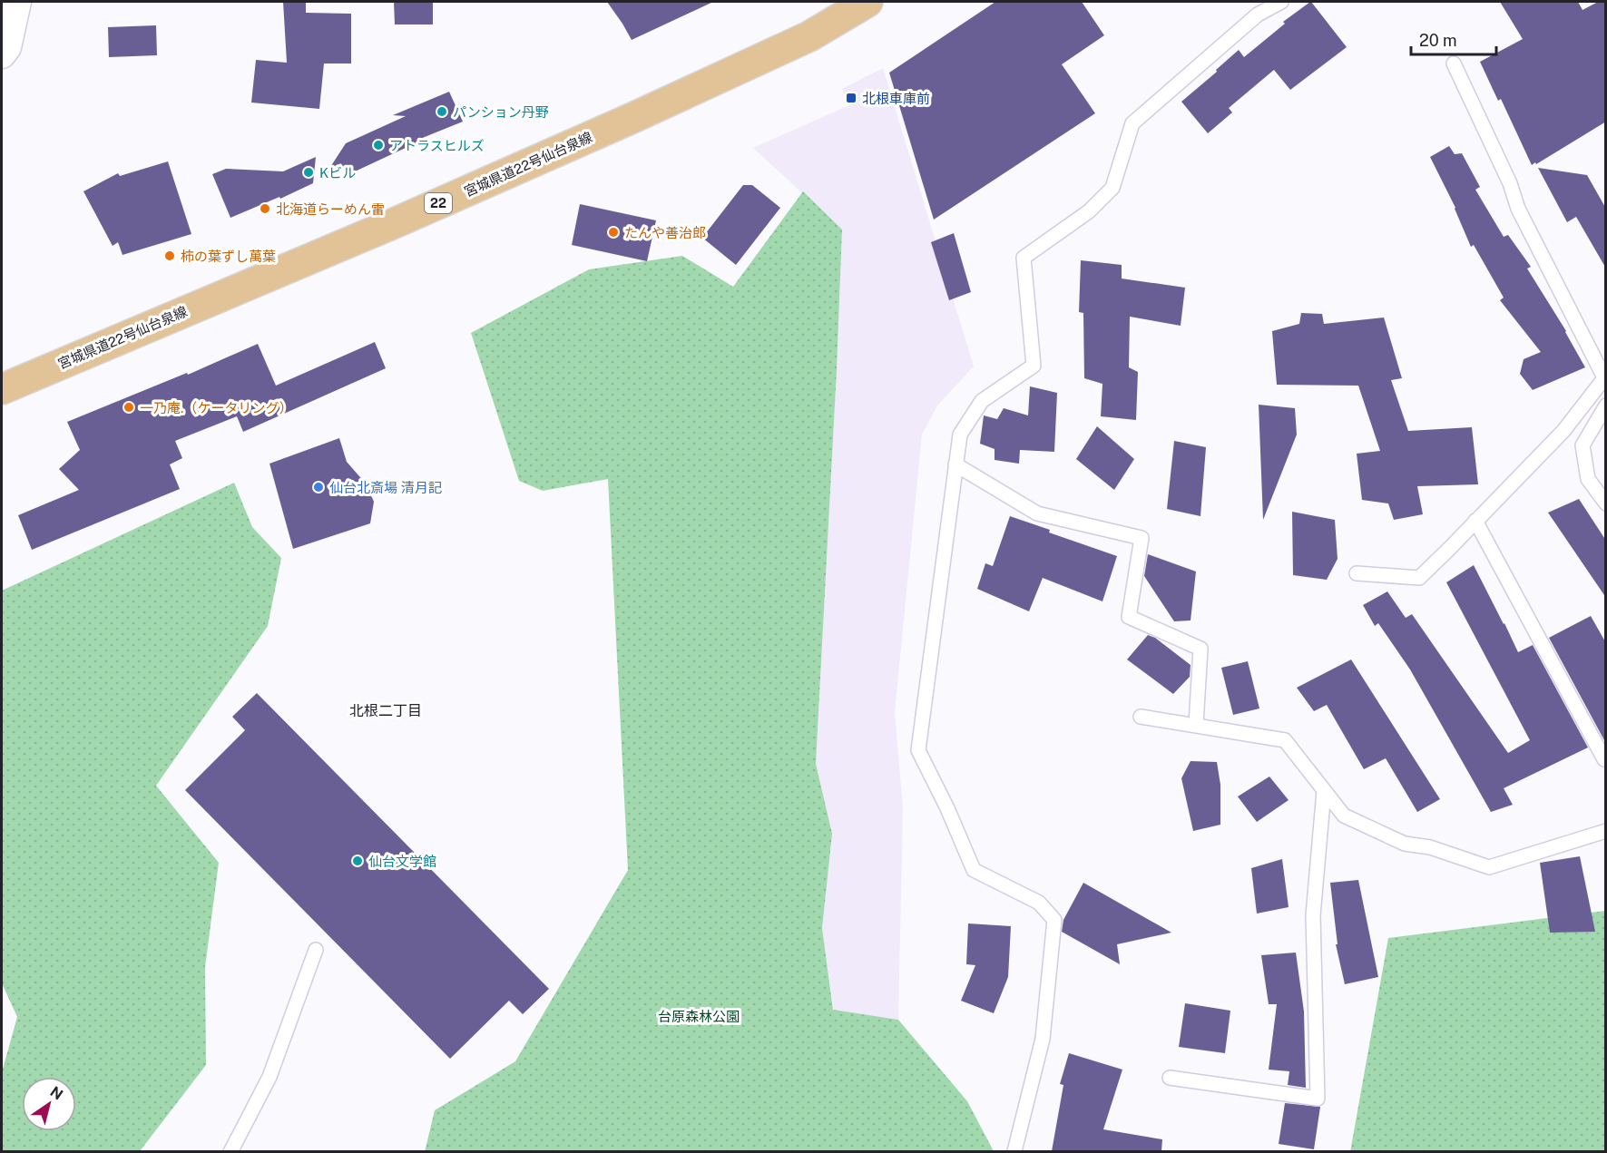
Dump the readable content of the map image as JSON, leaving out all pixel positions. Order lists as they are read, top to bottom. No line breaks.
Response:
{"streets":{"main road":["宮城県道22号仙台泉線","22"]},"districts":["北根二丁目"],"parks":["台原森林公園"],"places":{"transit":["北根車庫前"],"other":["パンション丹野","アトラスヒルズ","Kビル","北海道らーめん雷","たんや善治郎","柿の葉ずし萬葉","一乃庵.（ケータリング）","仙台北斎場 清月記","仙台文学館"]},"scale_bar":"20 m","north":"top right"}
